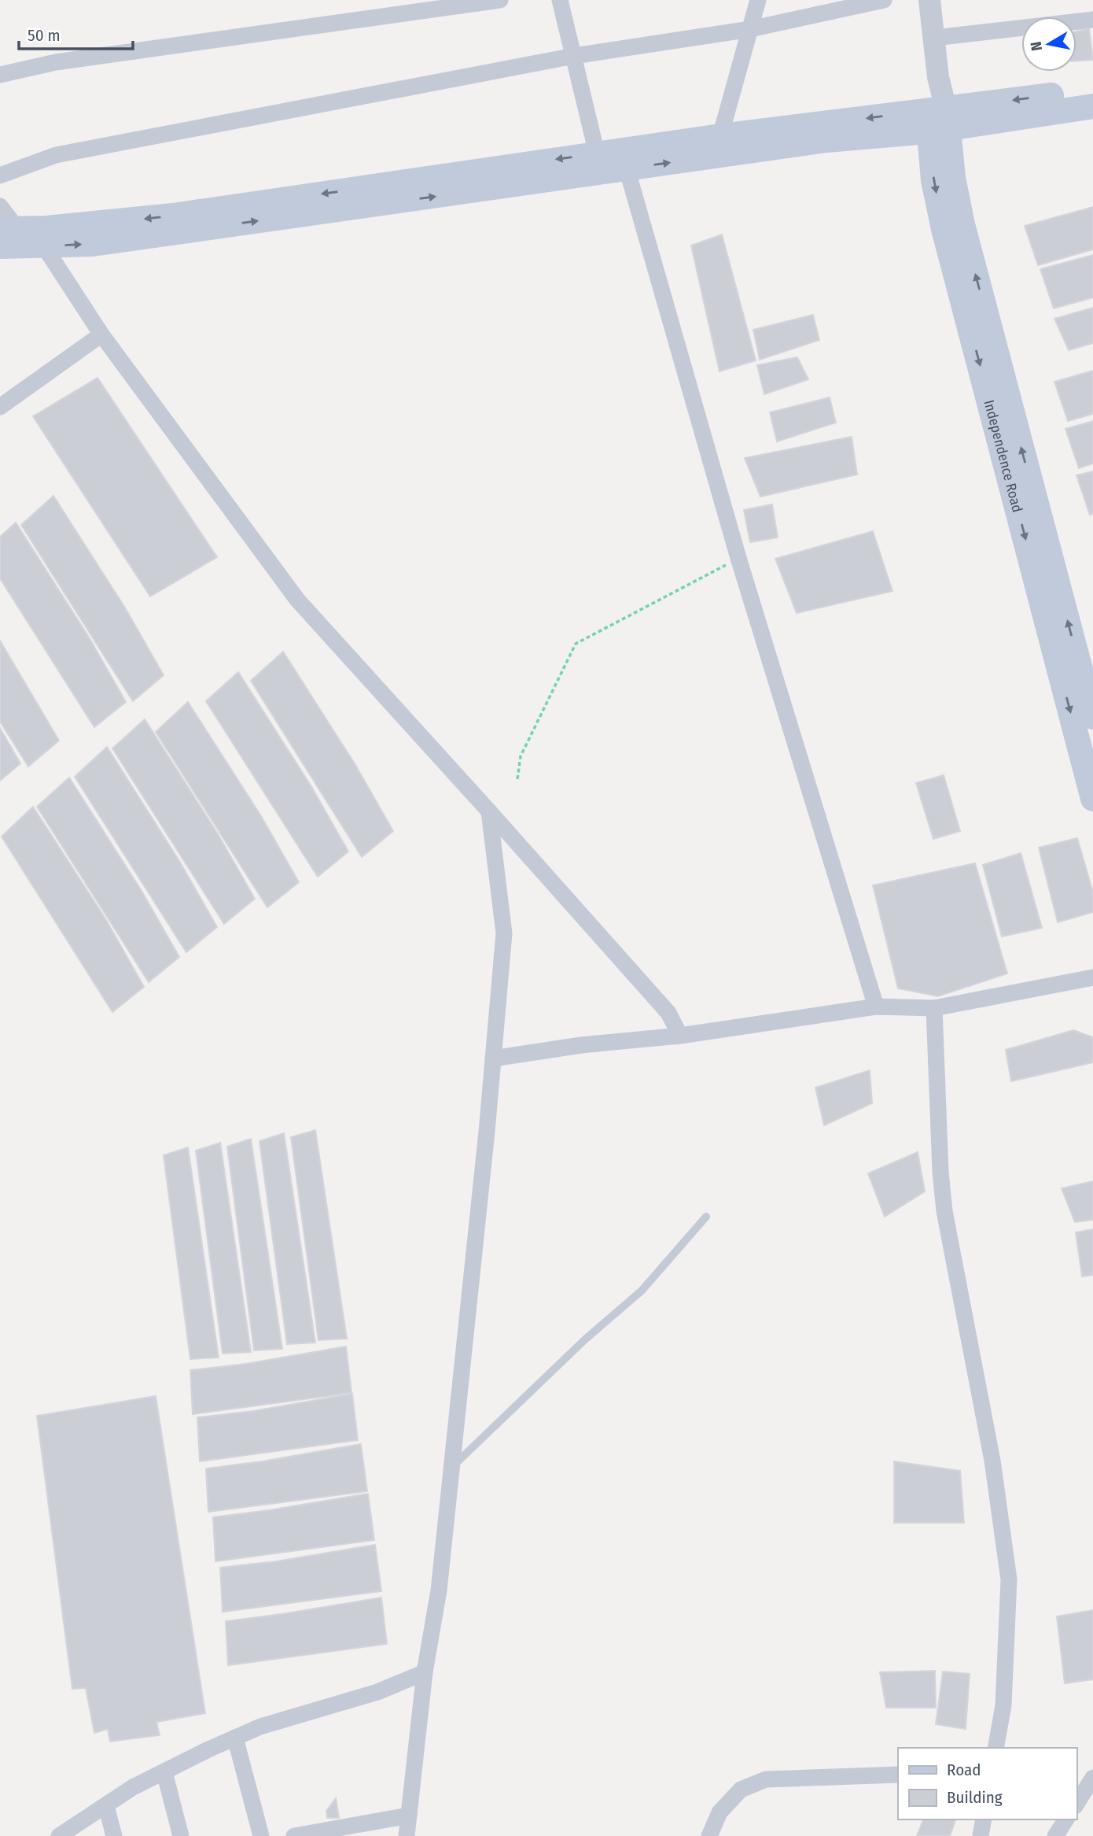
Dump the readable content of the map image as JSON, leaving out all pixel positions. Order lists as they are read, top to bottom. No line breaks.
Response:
{"streets":{"main road":["Independence Road"]},"legend":["Road","Building"],"scale_bar":"50 m","north":"left"}
